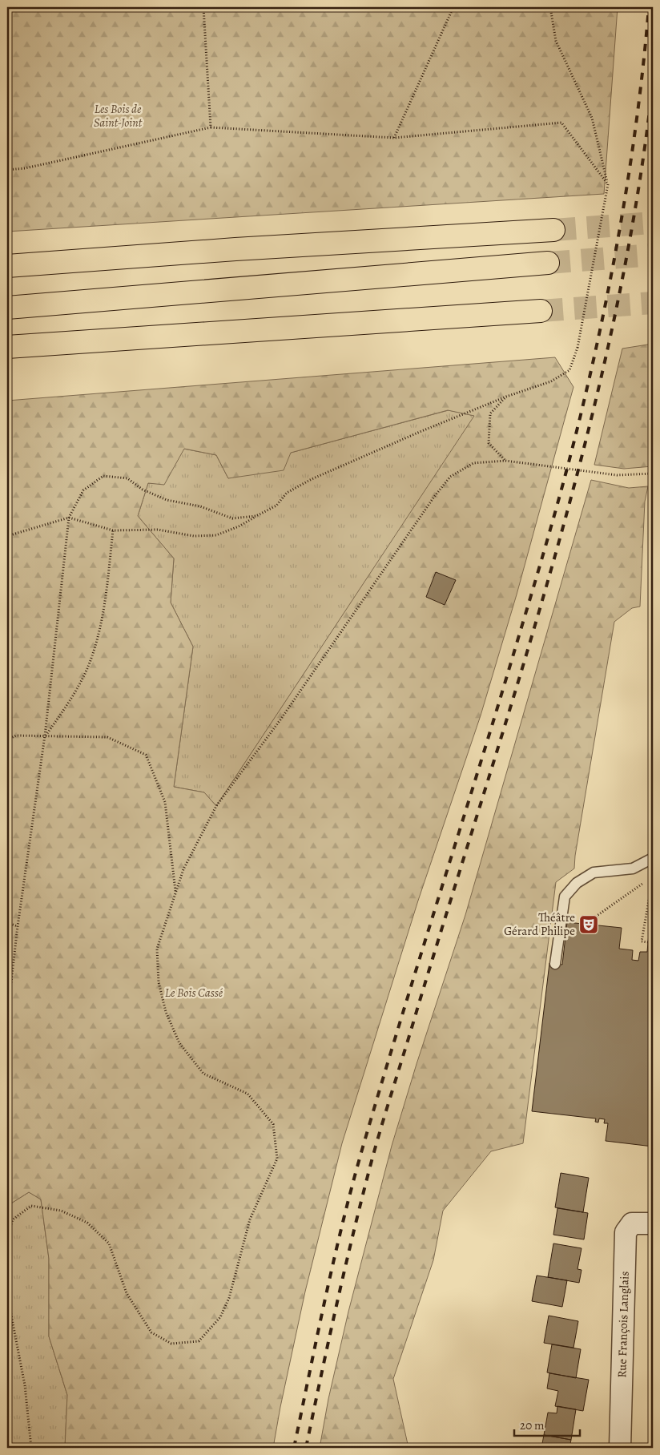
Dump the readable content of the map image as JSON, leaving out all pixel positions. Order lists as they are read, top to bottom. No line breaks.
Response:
{"streets":{"street":["Rue François Langlais"]},"parks":["Les Bois de Saint-Joint","Le Bois Cassé"],"places":{"theatre":["Théâtre Gérard Philipe"]},"scale_bar":"20 m"}
